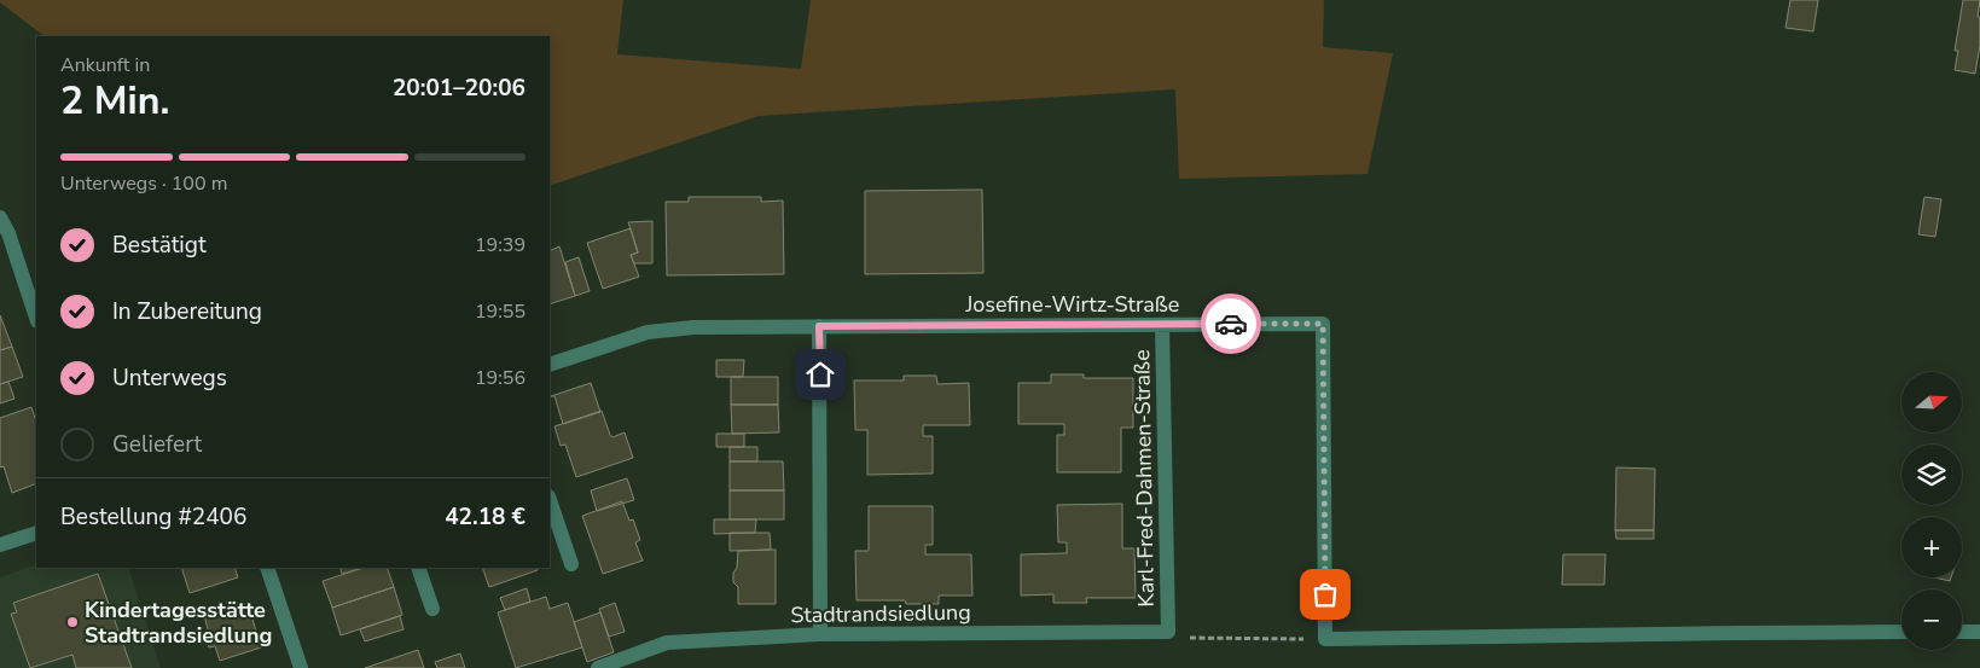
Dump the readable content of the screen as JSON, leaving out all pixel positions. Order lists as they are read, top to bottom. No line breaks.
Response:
{"streets":{"street":["Josefine-Wirtz-Straße","Karl-Fred-Dahmen-Straße","Stadtrandsiedlung"]},"crossings":[["Josefine-Wirtz-Straße","Karl-Fred-Dahmen-Straße"],["Karl-Fred-Dahmen-Straße","Stadtrandsiedlung"]],"places":["Kindertagesstätte Stadtrandsiedlung"],"north":"right","page":{"heading":["2 Min.","Ankunft in","20:01–20:06"],"panel":["Bestellung #2406","42.18 €"],"bar":"Unterwegs · 100 m","list":[["Bestätigt","19:39"],["In Zubereitung","19:55"],["Unterwegs","19:56"],"Geliefert"],"map_buttons":["+","−"]}}
